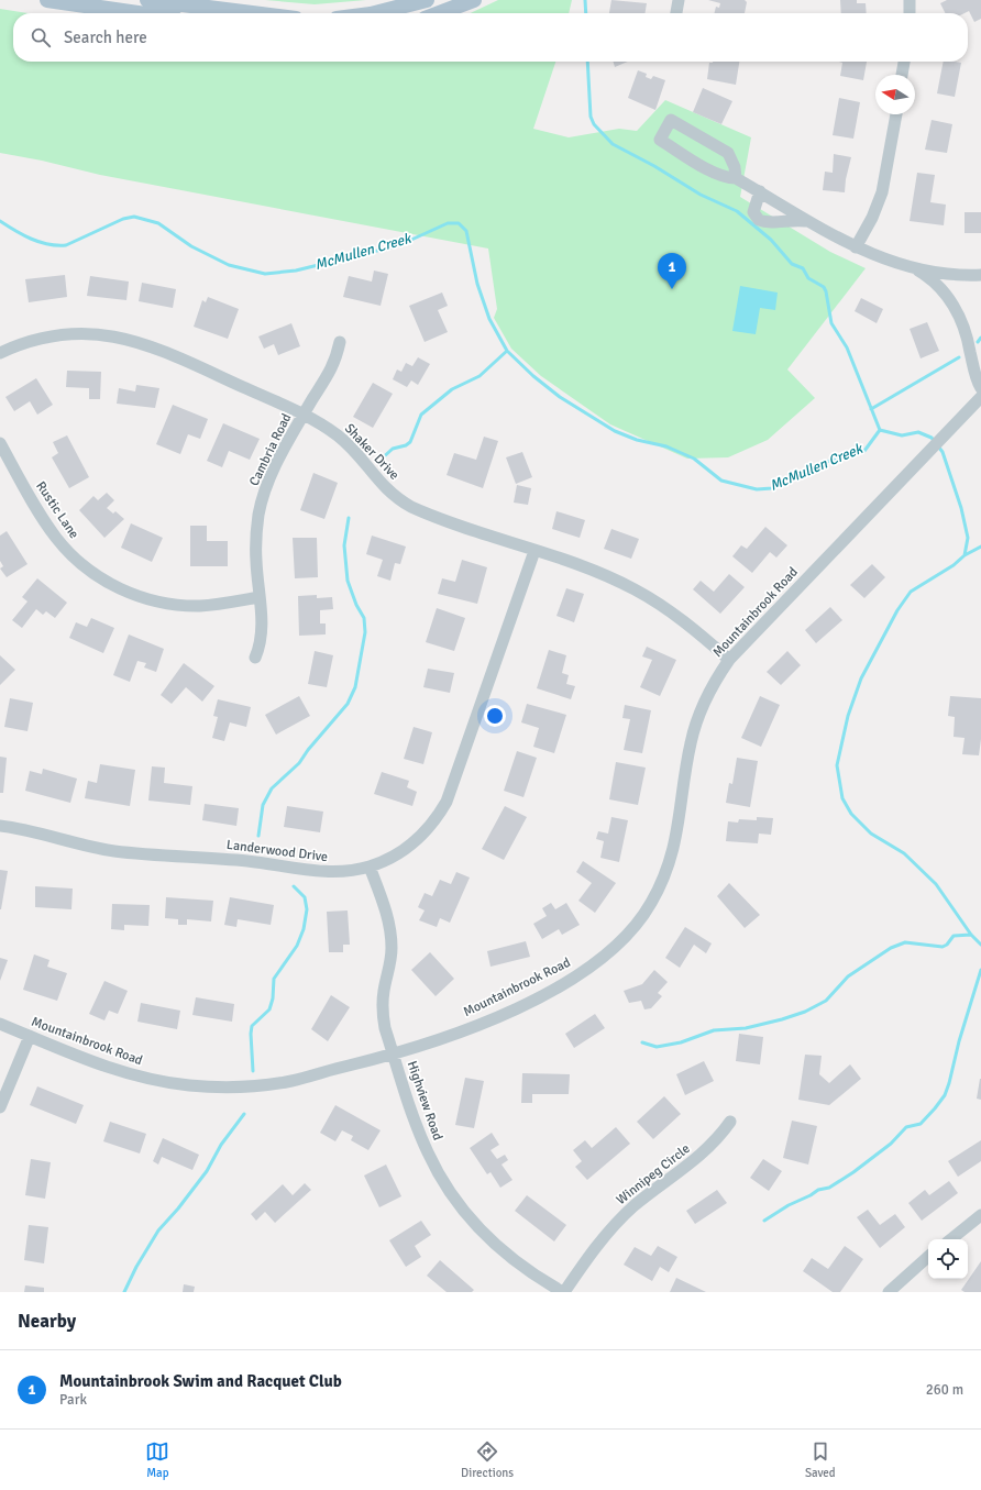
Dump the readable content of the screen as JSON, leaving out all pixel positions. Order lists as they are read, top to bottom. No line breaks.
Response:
{"streets":{"street":["Cambria Road","Shaker Drive","Rustic Lane","Mountainbrook Road","Landerwood Drive","Highview Road","Winnipeg Circle"]},"crossings":[["Cambria Road","Shaker Drive"],["Cambria Road","Rustic Lane"],["Shaker Drive","Mountainbrook Road"],["Shaker Drive","Landerwood Drive"],["Mountainbrook Road","Highview Road"],["Landerwood Drive","Highview Road"],["Highview Road","Winnipeg Circle"]],"water":["McMullen Creek"],"north":"left","page":{"search":"Search here","pins":"1","heading":"Nearby","list":[{"mark":"1","name":"Mountainbrook Swim and Racquet Club","note":"Park","value":"260 m"}],"nav":["Map","Directions","Saved"]}}
